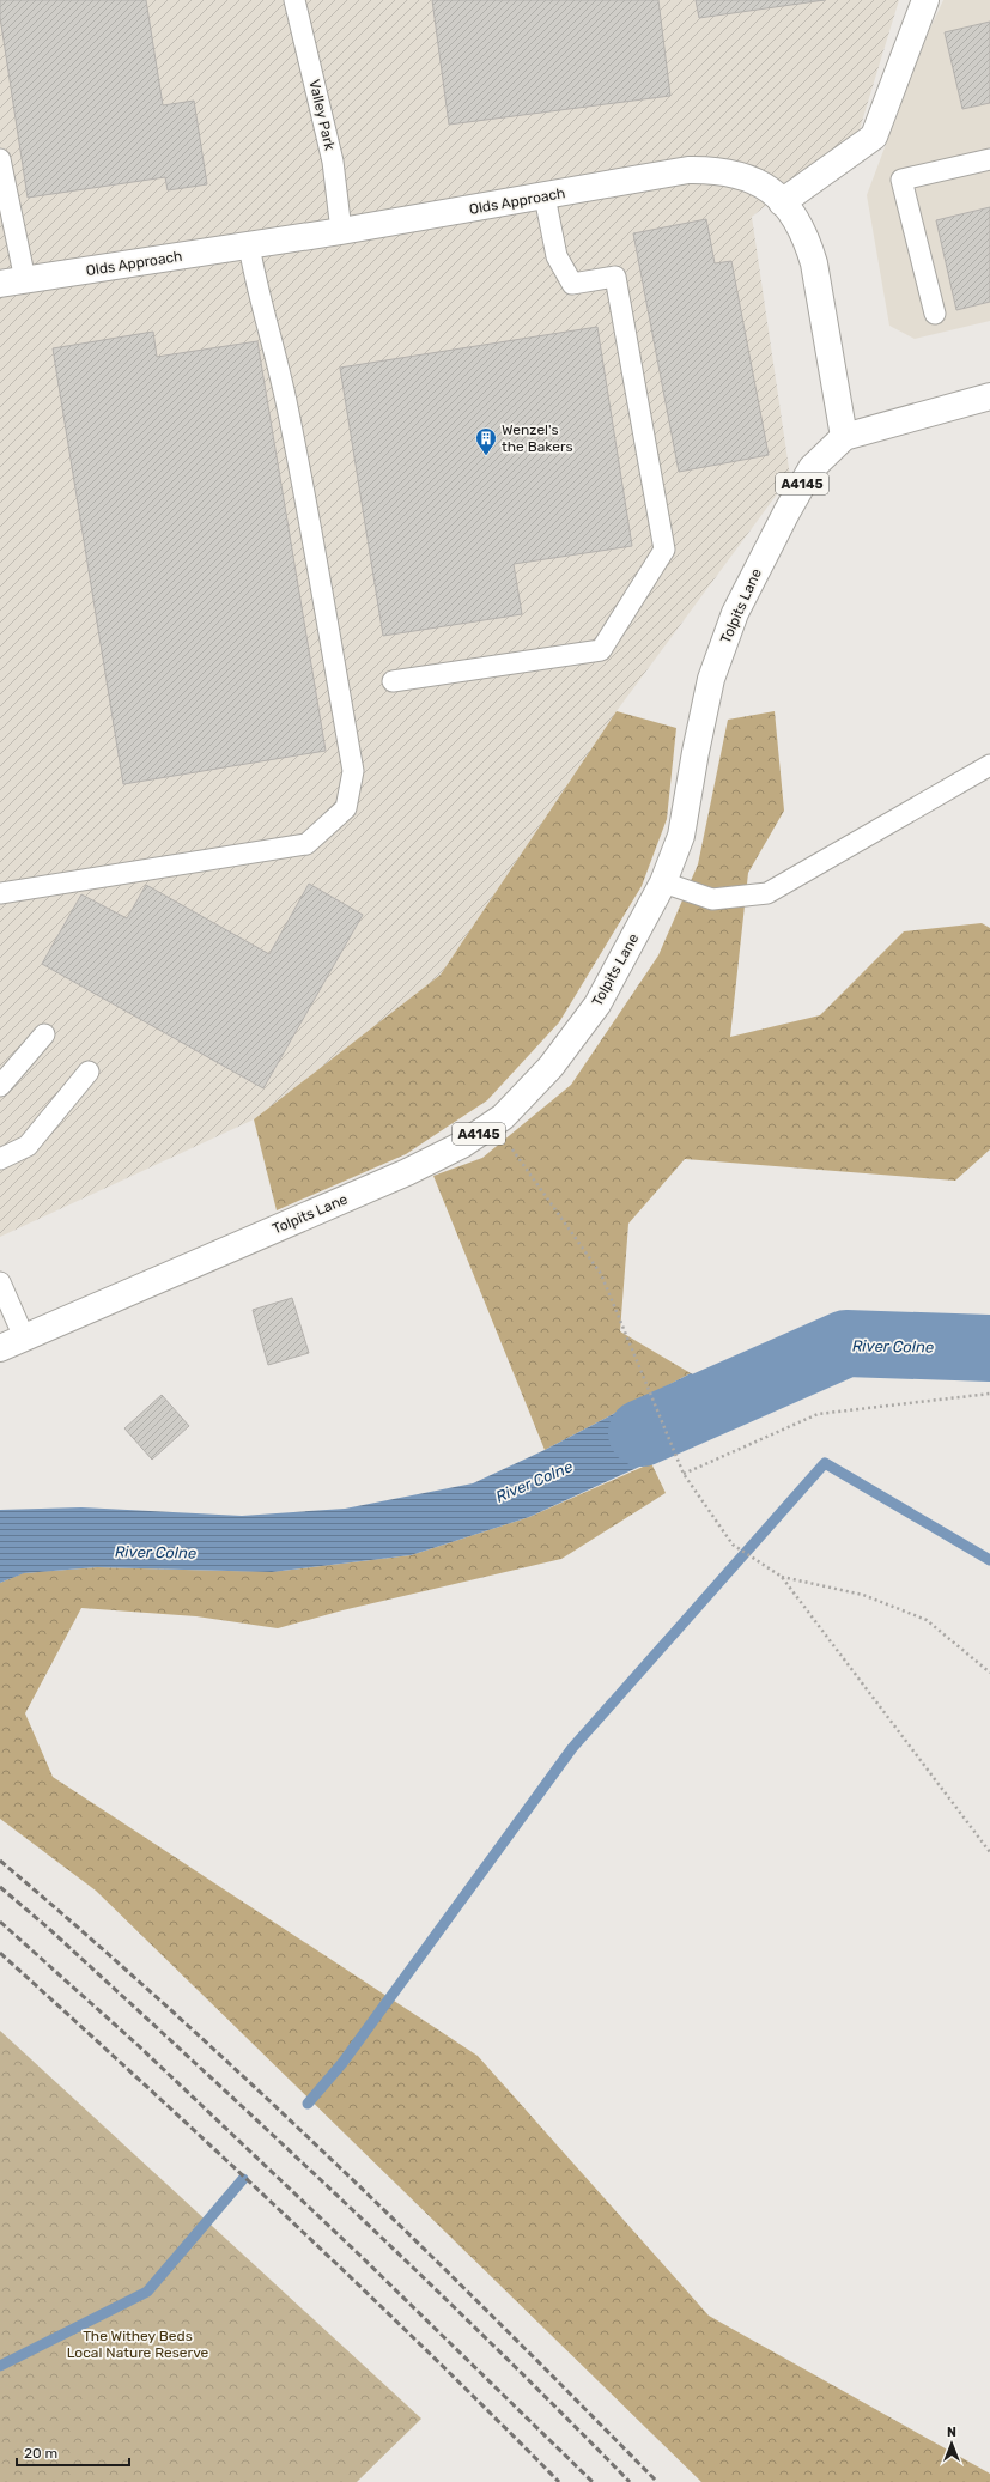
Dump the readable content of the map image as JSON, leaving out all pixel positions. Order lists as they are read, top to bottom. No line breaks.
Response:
{"streets":{"main road":["Olds Approach","A4145","Tolpits Lane"],"lane":["Valley Park"]},"crossings":[["Valley Park","Olds Approach"],["Olds Approach","Tolpits Lane"]],"water":["River Colne"],"parks":["The Withey Beds Local Nature Reserve"],"places":{"building":["Wenzel's the Bakers"]},"scale_bar":"20 m","north":"top"}
